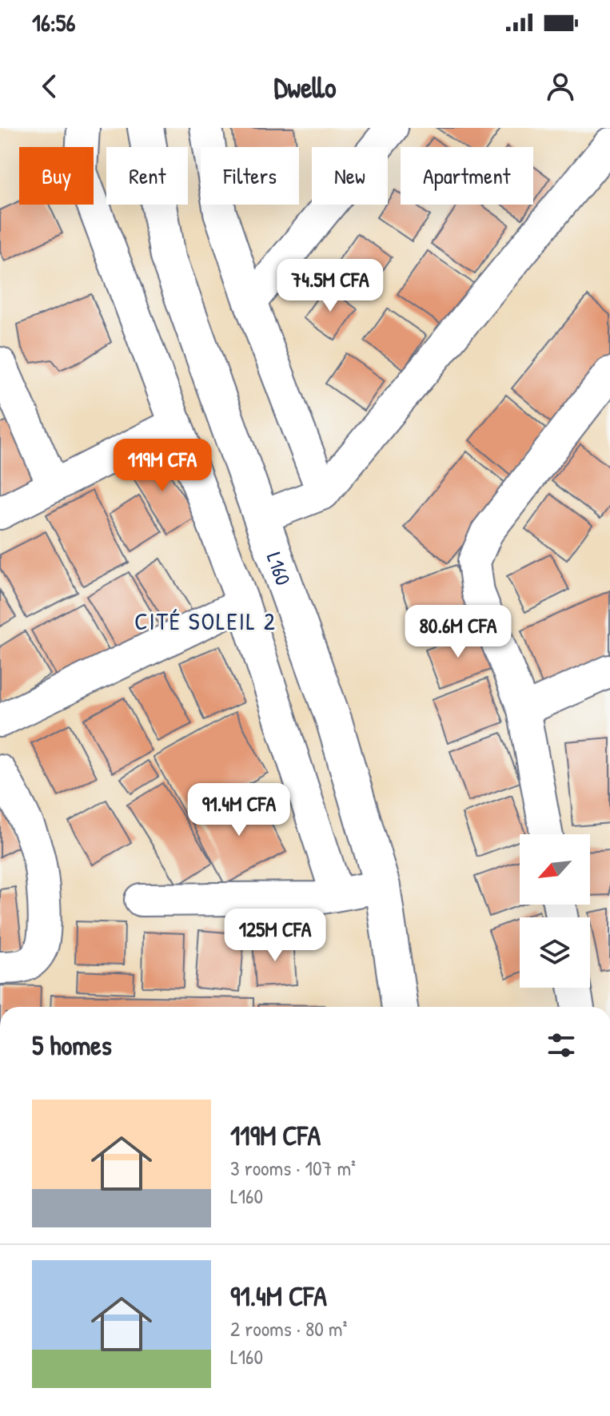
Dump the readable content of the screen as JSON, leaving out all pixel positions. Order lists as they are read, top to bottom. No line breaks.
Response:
{"streets":{"street":["L160"]},"districts":["CITÉ SOLEIL 2"],"north":"bottom left","page":{"status":"16:56","header":"Dwello","chip":["Buy","Rent","Filters","New","Apartment"],"price":["74.5M CFA","119M CFA","80.6M CFA","91.4M CFA","125M CFA"],"heading":"5 homes","list":[{"name":"119M CFA","note":"3 rooms · 107 m² · L160"},{"name":"91.4M CFA","note":"2 rooms · 80 m² · L160"}]}}
